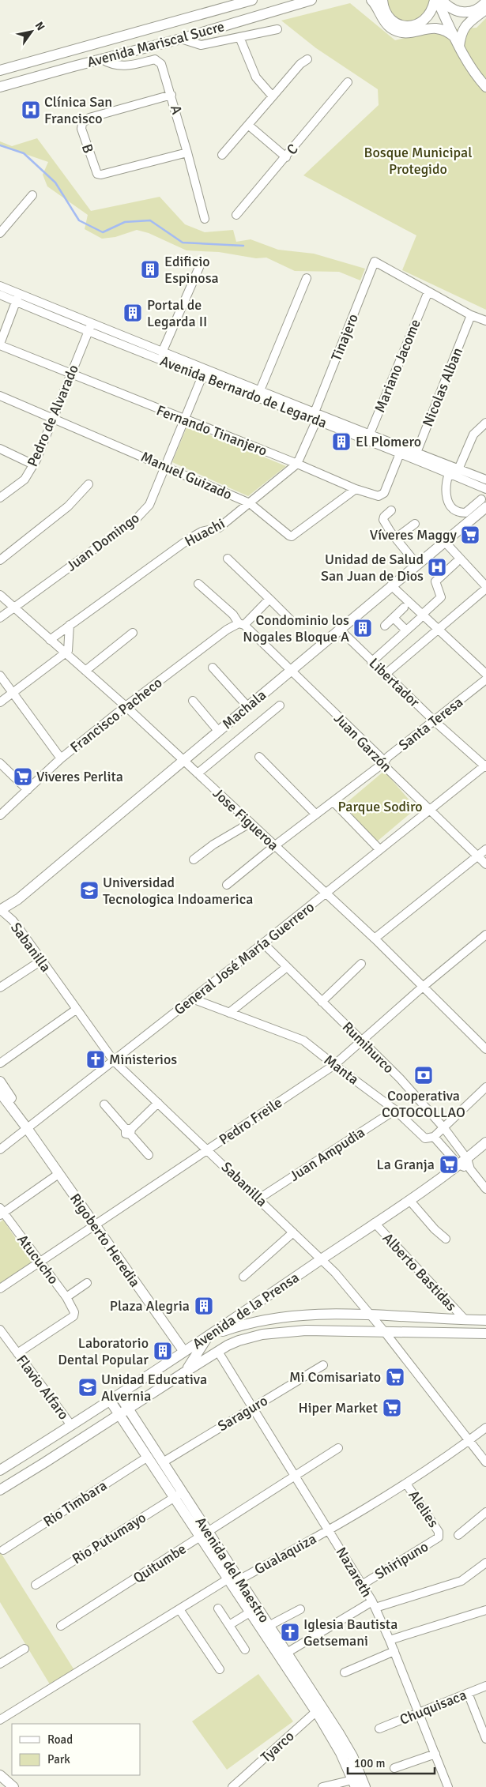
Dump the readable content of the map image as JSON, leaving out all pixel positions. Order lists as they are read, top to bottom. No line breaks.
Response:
{"streets":{"main road":["Avenida Mariscal Sucre","Machala","Rigoberto Heredia","Avenida de la Prensa","Avenida del Maestro"],"street":["A","B","C","Tinajero","Mariano Jacome","Nicolas Alban","Avenida Bernardo de Legarda","Pedro de Alvarado","Fernando Tinanjero","Manuel Guizado","Huachi","Juan Domingo","Libertador","Francisco Pacheco","Santa Teresa","Juan Garzón","Jose Figueroa","Sabanilla","General José María Guerrero","Rumihurco","Manta","Pedro Freile","Juan Ampudia","Atucucho","Alberto Bastidas","Flavio Alfaro","Saraguro","Rio Timbara","Alelies","Rio Putumayo","Gualaquiza","Shiripuno","Quitumbe","Nazareth","Chuquisaca","Tyarco"]},"crossings":[["Avenida Mariscal Sucre","A"],["A","B"],["Tinajero","Mariano Jacome"],["Tinajero","Avenida Bernardo de Legarda"],["Tinajero","Huachi"],["Mariano Jacome","Avenida Bernardo de Legarda"],["Nicolas Alban","Avenida Bernardo de Legarda"],["Avenida Bernardo de Legarda","Pedro de Alvarado"],["Avenida Bernardo de Legarda","Fernando Tinanjero"],["Avenida Bernardo de Legarda","Huachi"],["Avenida Bernardo de Legarda","Juan Domingo"],["Pedro de Alvarado","Fernando Tinanjero"],["Pedro de Alvarado","Manuel Guizado"],["Fernando Tinanjero","Manuel Guizado"],["Fernando Tinanjero","Huachi"],["Fernando Tinanjero","Juan Domingo"],["Manuel Guizado","Huachi"],["Manuel Guizado","Juan Domingo"],["Huachi","Jose Figueroa"],["Juan Domingo","Jose Figueroa"],["Libertador","Machala"],["Libertador","Santa Teresa"],["Libertador","General José María Guerrero"],["Machala","Juan Garzón"],["Machala","Jose Figueroa"],["Machala","Sabanilla"],["Francisco Pacheco","Juan Garzón"],["Francisco Pacheco","Jose Figueroa"],["Santa Teresa","Juan Garzón"],["Santa Teresa","Jose Figueroa"],["Juan Garzón","General José María Guerrero"],["Jose Figueroa","General José María Guerrero"],["Jose Figueroa","Pedro Freile"],["Sabanilla","General José María Guerrero"],["Sabanilla","Pedro Freile"],["Sabanilla","Juan Ampudia"],["Sabanilla","Avenida de la Prensa"],["Sabanilla","Gualaquiza"],["General José María Guerrero","Rumihurco"],["General José María Guerrero","Manta"],["General José María Guerrero","Rigoberto Heredia"],["Rumihurco","Manta"],["Rumihurco","Pedro Freile"],["Rumihurco","Avenida de la Prensa"],["Manta","Pedro Freile"],["Manta","Juan Ampudia"],["Manta","Avenida de la Prensa"],["Pedro Freile","Rigoberto Heredia"],["Pedro Freile","Atucucho"],["Rigoberto Heredia","Avenida de la Prensa"],["Atucucho","Flavio Alfaro"],["Alberto Bastidas","Avenida de la Prensa"],["Avenida de la Prensa","Flavio Alfaro"],["Avenida de la Prensa","Avenida del Maestro"],["Avenida de la Prensa","Nazareth"],["Saraguro","Avenida del Maestro"],["Saraguro","Nazareth"],["Rio Timbara","Avenida del Maestro"],["Alelies","Gualaquiza"],["Alelies","Shiripuno"],["Rio Putumayo","Avenida del Maestro"],["Gualaquiza","Avenida del Maestro"],["Gualaquiza","Nazareth"],["Shiripuno","Nazareth"],["Quitumbe","Avenida del Maestro"],["Quitumbe","Nazareth"],["Avenida del Maestro","Tyarco"],["Nazareth","Chuquisaca"]],"parks":["Bosque Municipal Protegido","Parque Sodiro"],"places":{"hospital":["Clínica San Francisco","Unidad de Salud San Juan de Dios"],"building":["Edificio Espinosa","Portal de Legarda II","El Plomero","Condominio los Nogales Bloque A","Plaza Alegria","Laboratorio Dental Popular"],"supermarket":["Víveres Maggy","Viveres Perlita","La Granja","Mi Comisariato","Hiper Market"],"school or university":["Universidad Tecnologica Indoamerica","Unidad Educativa Alvernia"],"church":["Ministerios","Iglesia Bautista Getsemani"],"bank":["Cooperativa COTOCOLLAO"]},"legend":["Road","Park"],"scale_bar":"100 m","north":"top right"}
